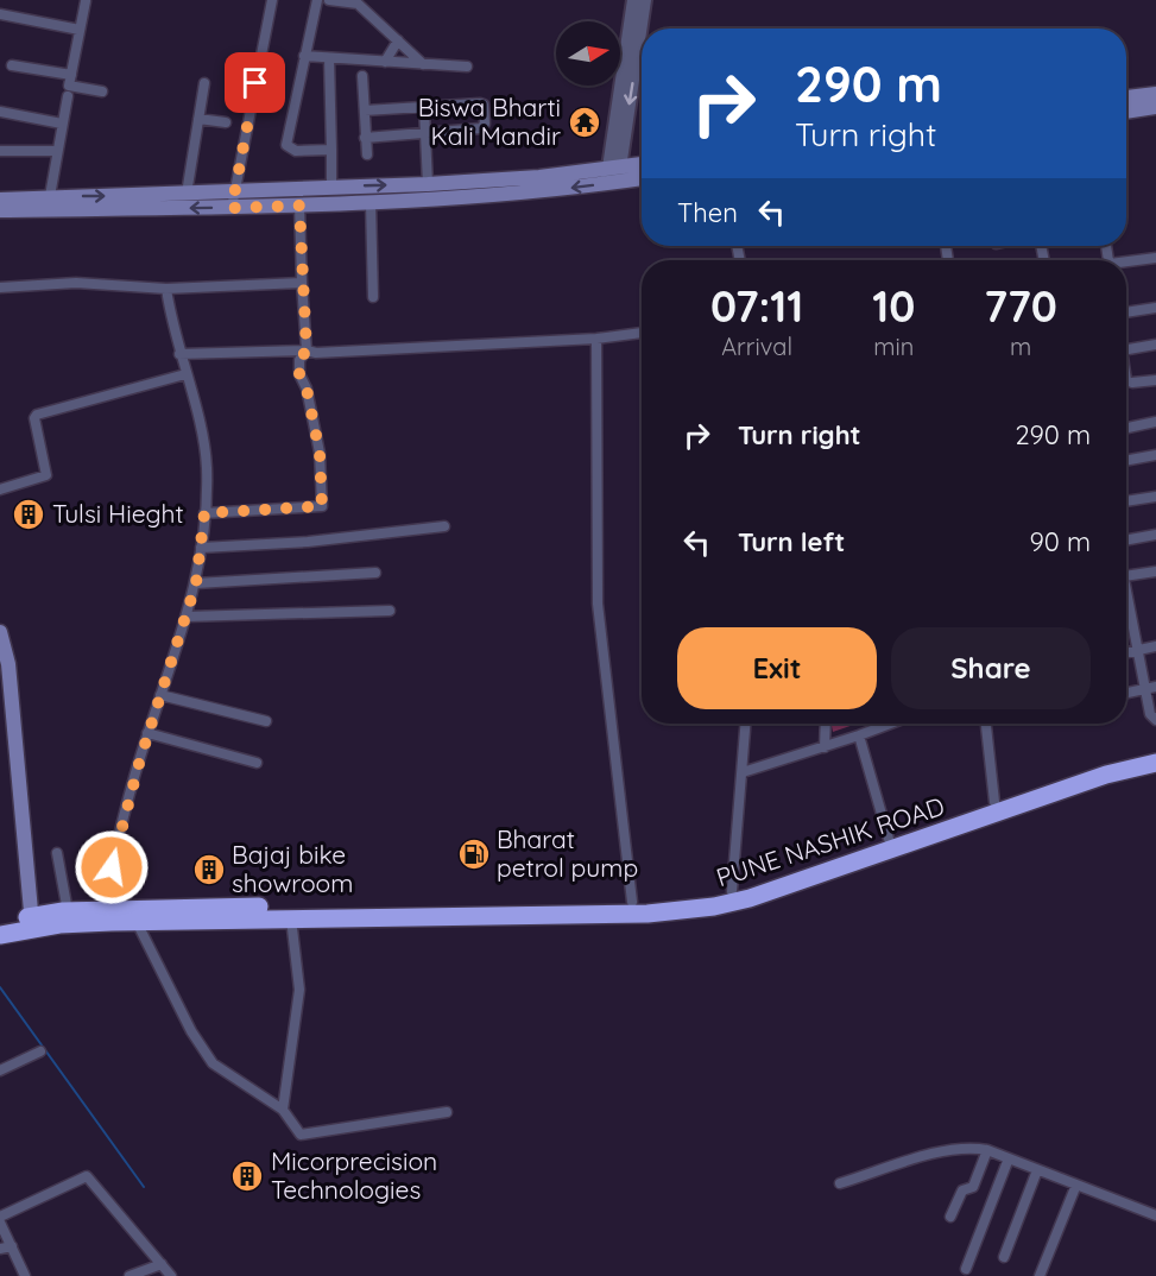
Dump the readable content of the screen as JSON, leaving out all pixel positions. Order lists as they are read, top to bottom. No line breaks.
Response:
{"streets":{"highway":["PUNE NASHIK ROAD"]},"places":{"temple":["Biswa Bharti Kali Mandir"],"building":["Tulsi Hieght","Bajaj bike showroom","Micorprecision Technologies"],"fuel station":["Bharat petrol pump"]},"north":"right","page":{"turn":["290 m","Turn right"],"then":"Then","eta":["07:11","Arrival","10","min","770","m"],"list":[{"name":"Turn right","value":"290 m"},{"name":"Turn left","value":"90 m"}],"buttons":["Exit","Share"]}}
